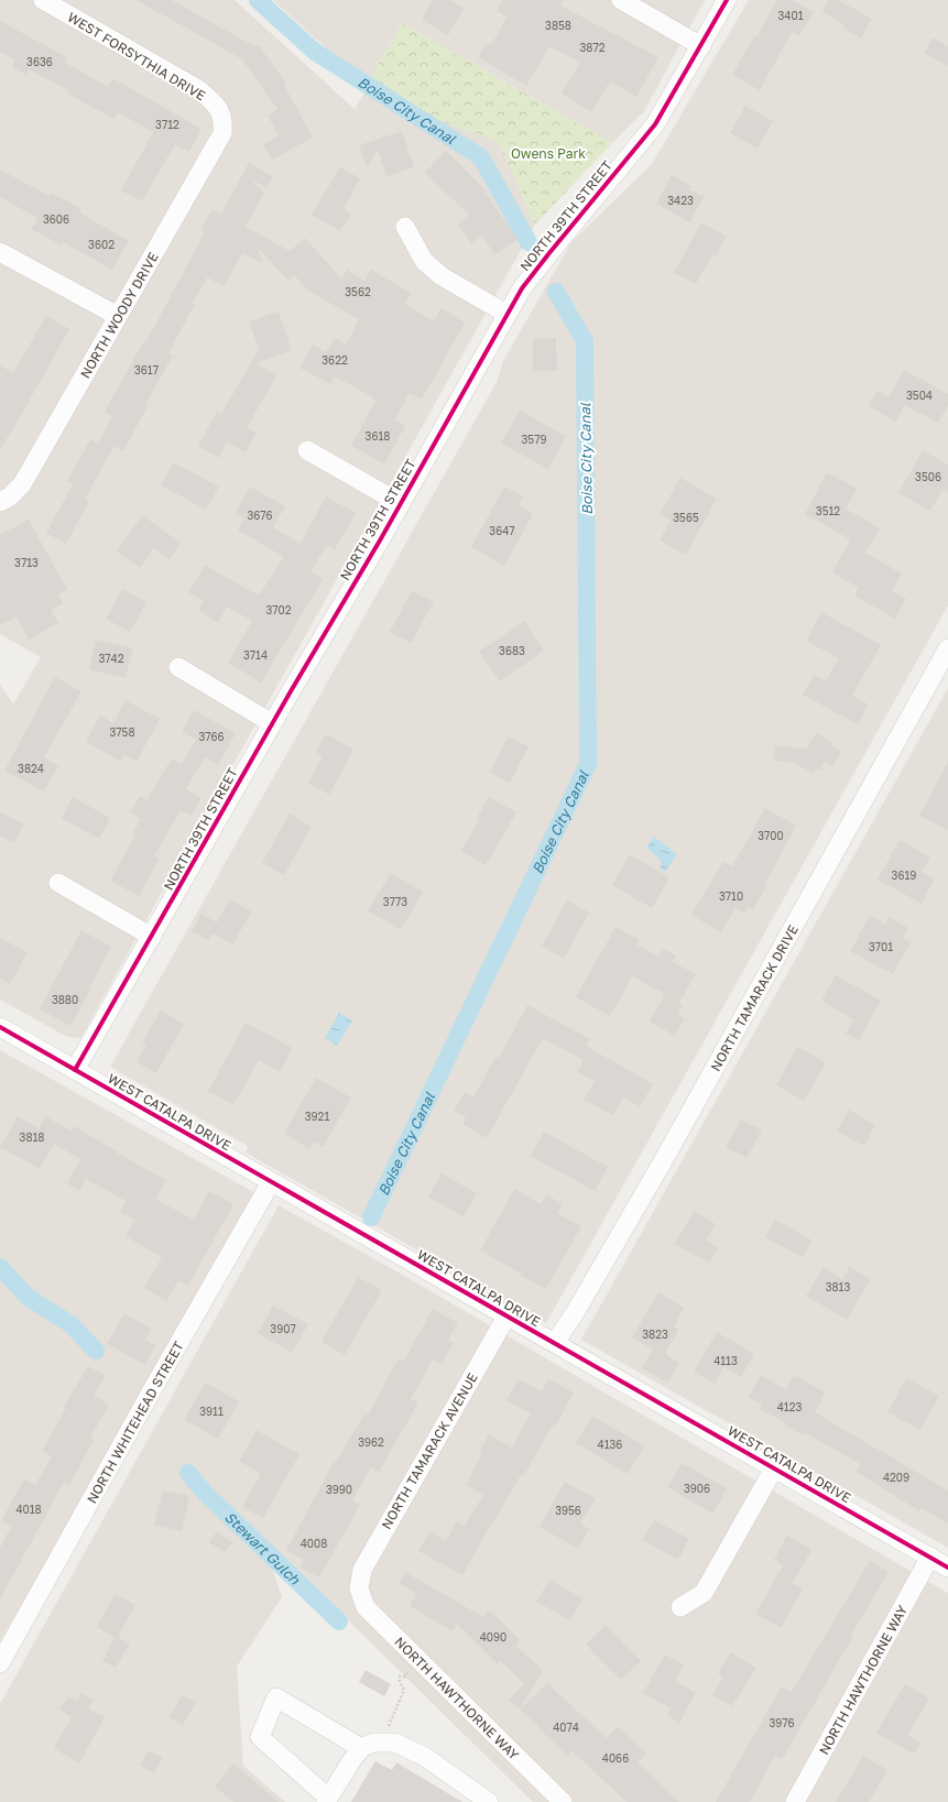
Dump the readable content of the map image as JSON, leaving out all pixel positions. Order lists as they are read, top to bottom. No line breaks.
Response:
{"streets":{"street":["WEST FORSYTHIA DRIVE","NORTH 39TH STREET","NORTH WOODY DRIVE","NORTH TAMARACK DRIVE","WEST CATALPA DRIVE","NORTH WHITEHEAD STREET","NORTH TAMARACK AVENUE","NORTH HAWTHORNE WAY"]},"crossings":[["WEST FORSYTHIA DRIVE","NORTH WOODY DRIVE"],["NORTH 39TH STREET","WEST CATALPA DRIVE"],["NORTH TAMARACK DRIVE","WEST CATALPA DRIVE"],["WEST CATALPA DRIVE","NORTH WHITEHEAD STREET"],["WEST CATALPA DRIVE","NORTH TAMARACK AVENUE"],["WEST CATALPA DRIVE","NORTH HAWTHORNE WAY"],["NORTH TAMARACK AVENUE","NORTH HAWTHORNE WAY"]],"water":["Boise City Canal","Stewart Gulch"],"parks":["Owens Park"],"house_numbers":["3401","3858","3872","3636","3712","3423","3606","3602","3562","3622","3617","3504","3618","3579","3506","3512","3676","3565","3647","3713","3702","3683","3714","3742","3758","3766","3824","3700","3619","3710","3773","3701","3880","3921","3818","3813","3907","3823","4113","4123","3911","3962","4136","4209","3906","3990","4018","3956","4008","4090","3976","4074","4066"]}
